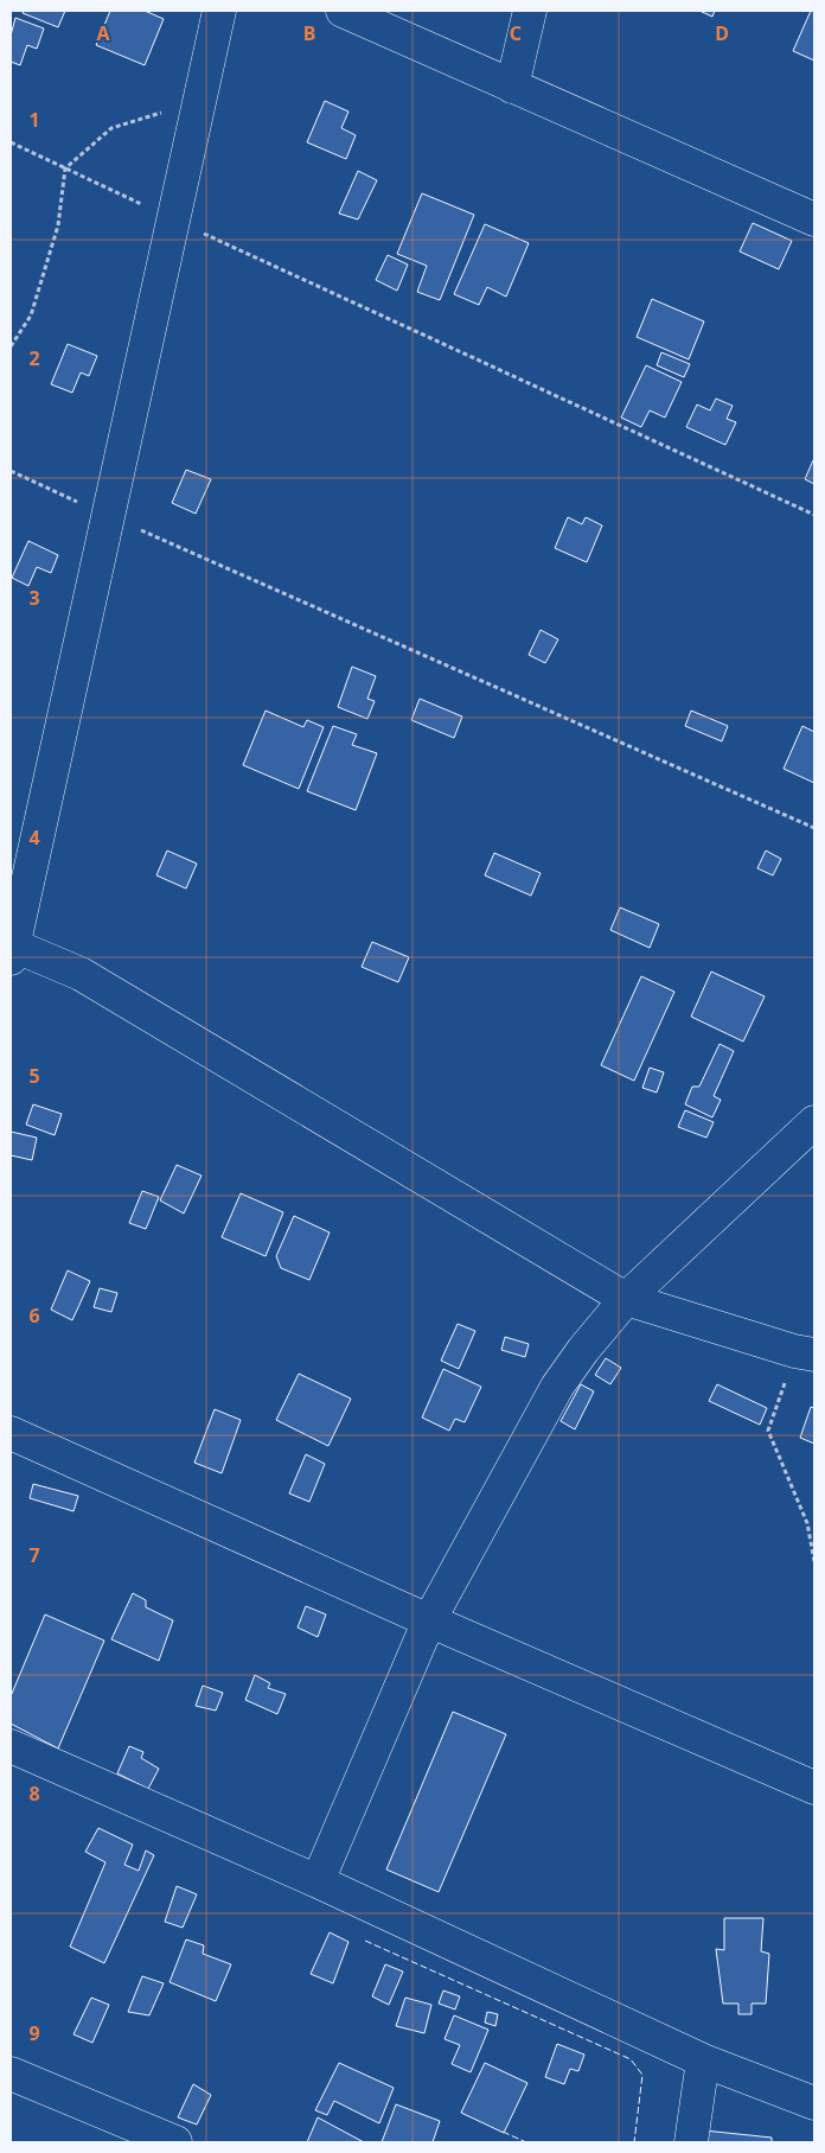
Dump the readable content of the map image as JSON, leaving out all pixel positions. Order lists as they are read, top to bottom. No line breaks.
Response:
{"grid":{"columns":["A","B","C","D"],"rows":["1","2","3","4","5","6","7","8","9"]}}
